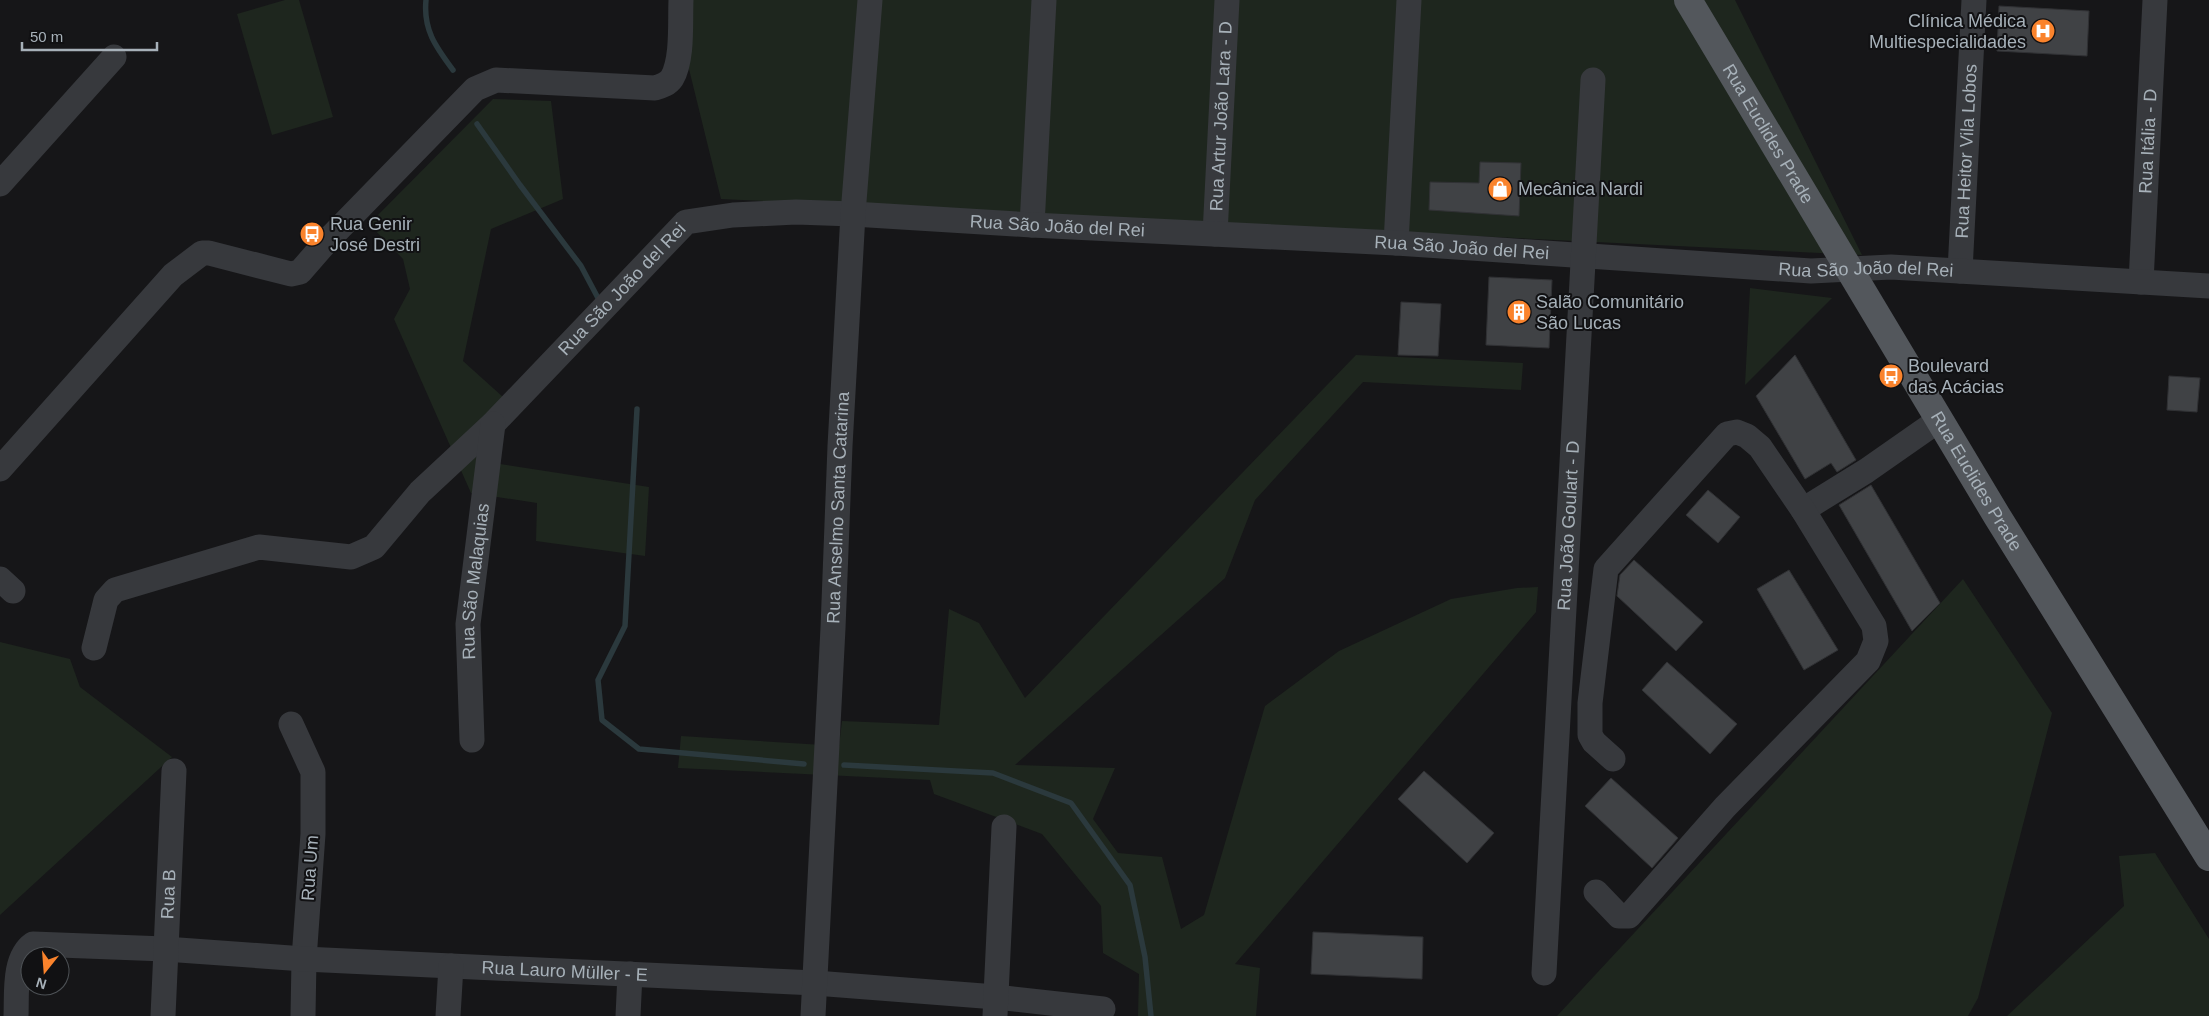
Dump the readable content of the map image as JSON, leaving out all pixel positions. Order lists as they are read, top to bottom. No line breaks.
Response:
{"streets":{"main road":["Rua Euclides Prade"],"street":["Rua Artur João Lara - D","Rua Itália - D","Rua Heitor Vila Lobos","Rua São João del Rei","Rua Anselmo Santa Catarina","Rua João Goulart - D","Rua São Malaquias","Rua Um","Rua B","Rua Lauro Müller - E"]},"crossings":[["Rua Artur João Lara - D","Rua São João del Rei"],["Rua Euclides Prade","Rua São João del Rei"],["Rua Itália - D","Rua São João del Rei"],["Rua Heitor Vila Lobos","Rua São João del Rei"],["Rua São João del Rei","Rua Anselmo Santa Catarina"],["Rua São João del Rei","Rua João Goulart - D"],["Rua São João del Rei","Rua São Malaquias"],["Rua Anselmo Santa Catarina","Rua Lauro Müller - E"],["Rua Um","Rua Lauro Müller - E"],["Rua B","Rua Lauro Müller - E"]],"places":{"hospital":["Clínica Médica Multiespecialidades"],"shop":["Mecânica Nardi"],"bus stop":["Rua Genir José Destri","Boulevard das Acácias"],"building":["Salão Comunitário São Lucas"]},"scale_bar":"50 m","north":"bottom"}
